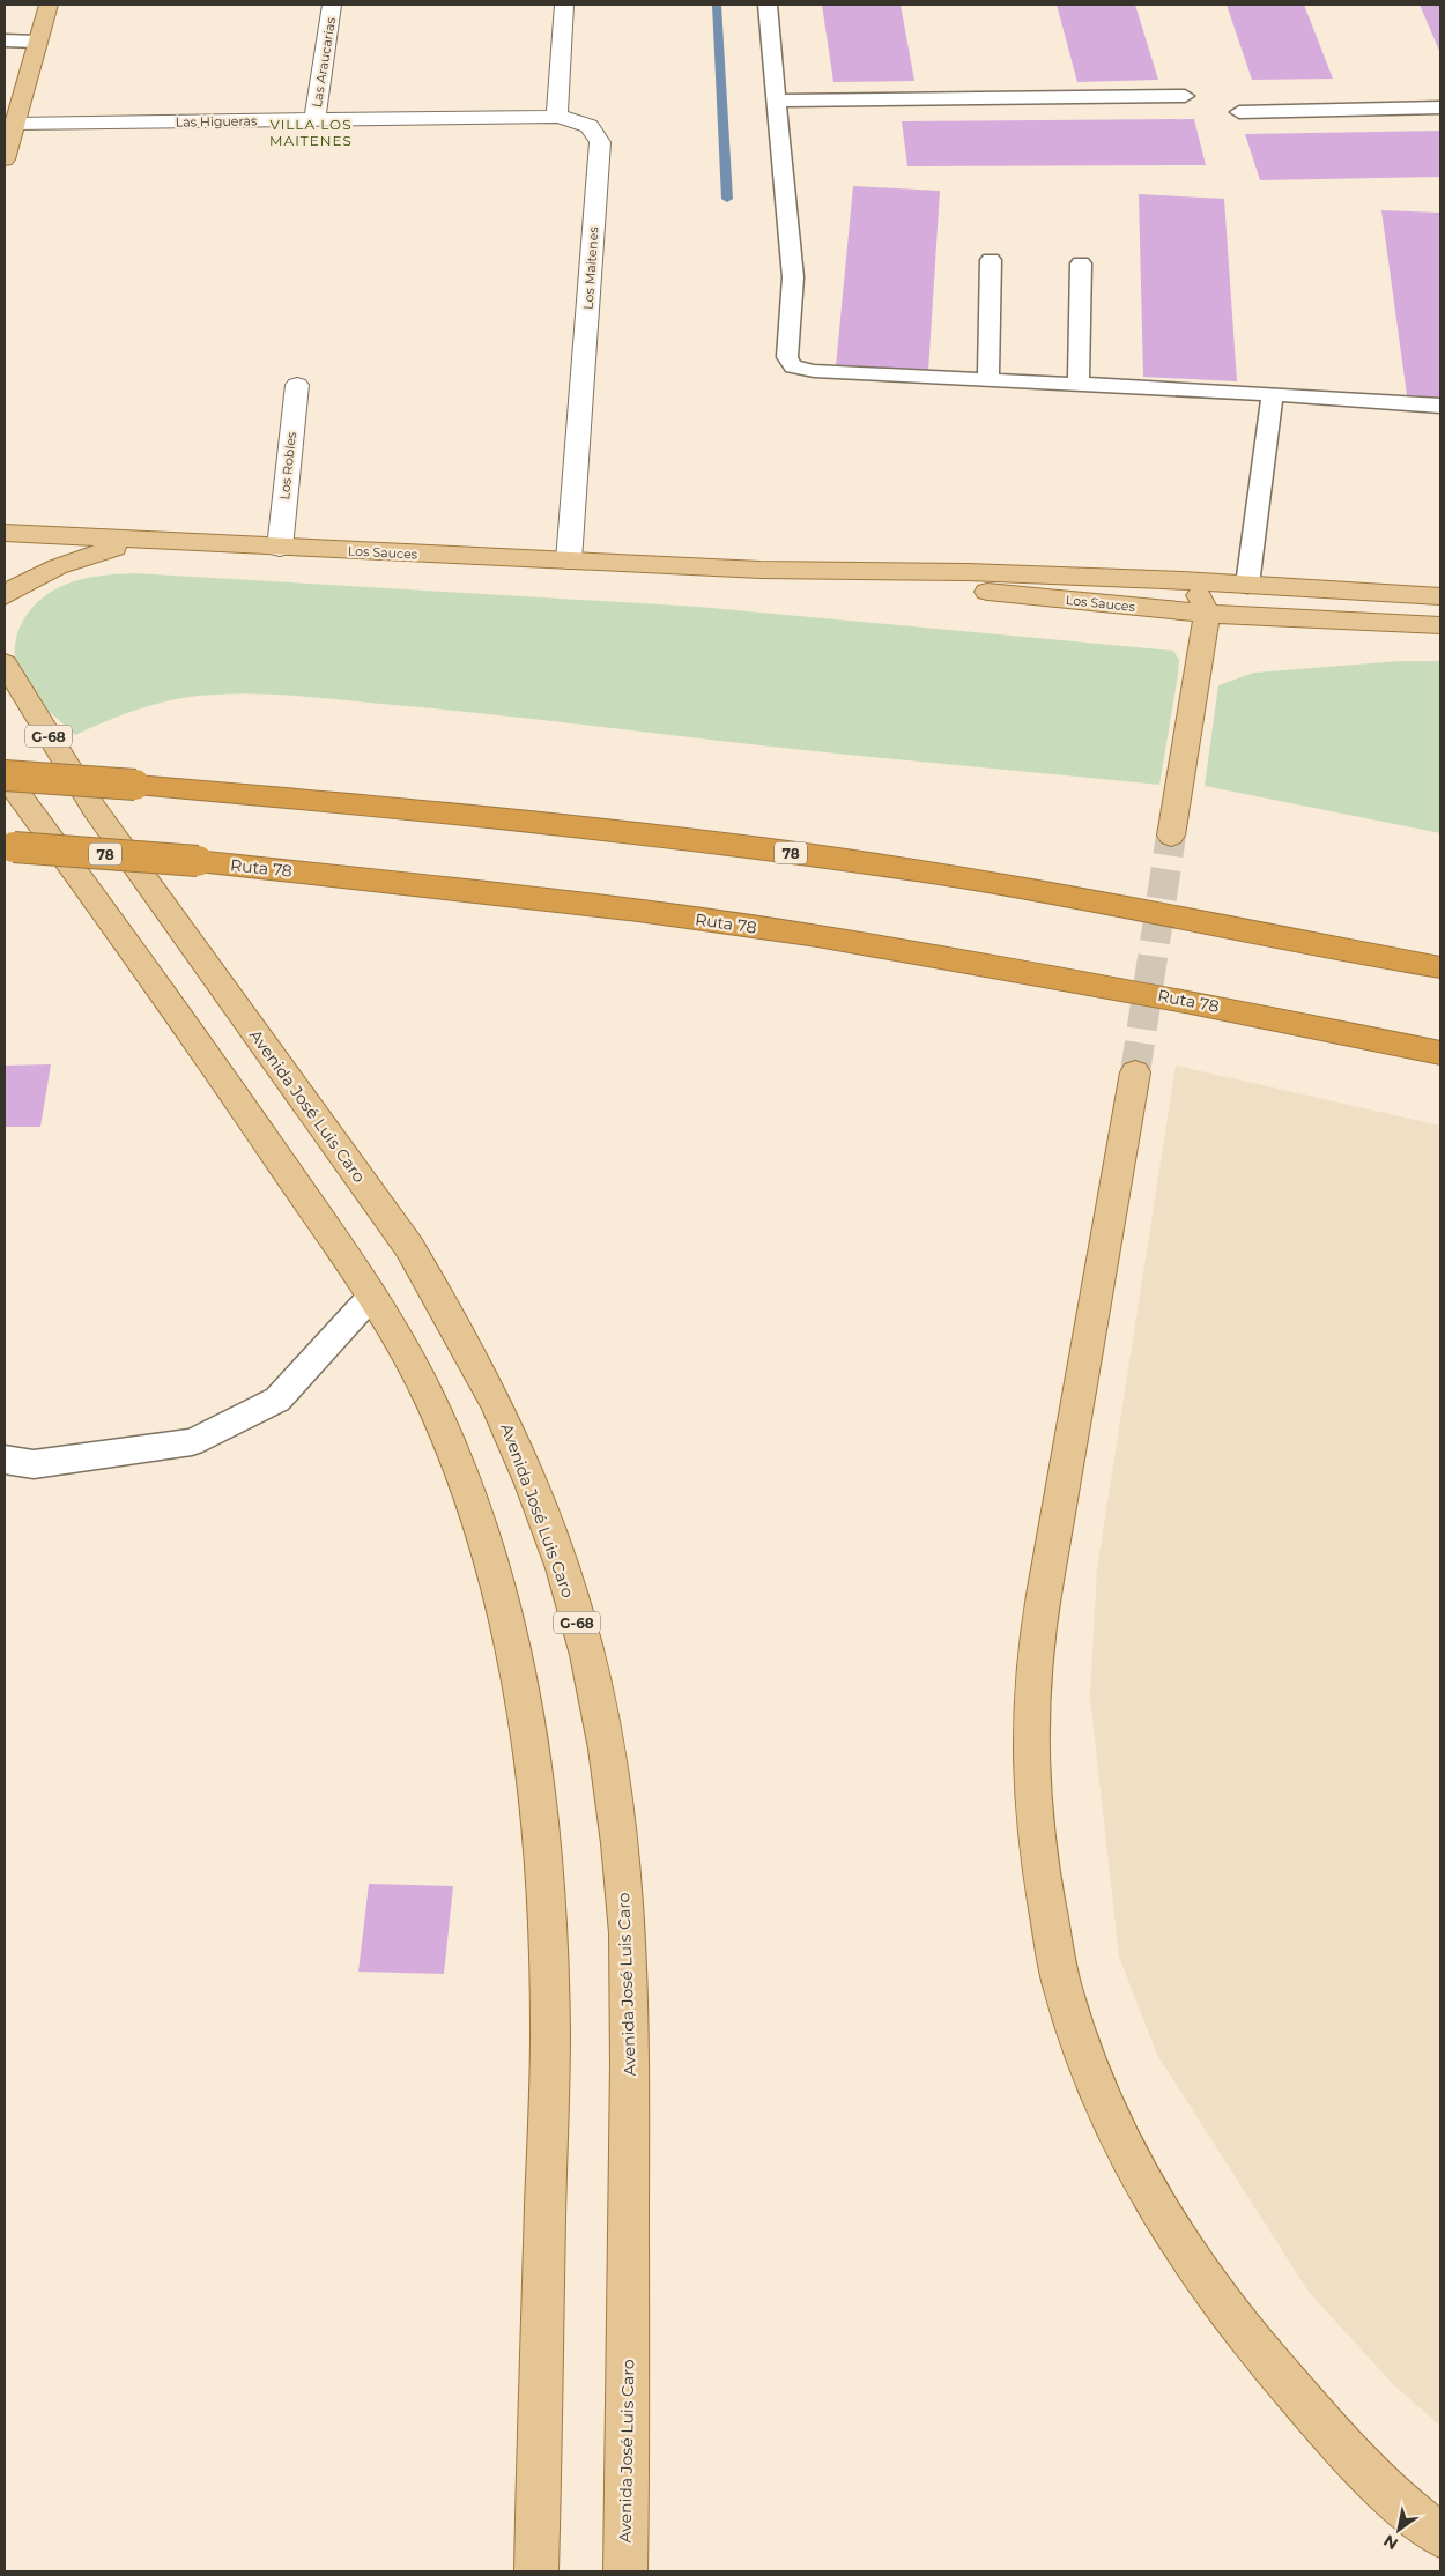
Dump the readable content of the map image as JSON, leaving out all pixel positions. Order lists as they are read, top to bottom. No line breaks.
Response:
{"streets":{"highway":["78","Ruta 78"],"main road":["Los Sauces","G-68","Avenida José Luis Caro"],"street":["Las Araucarias","Las Higueras","Los Maitenes","Los Robles"]},"crossings":[["Las Araucarias","Las Higueras"],["Las Higueras","Los Maitenes"],["Los Maitenes","Los Sauces"],["Los Robles","Los Sauces"]],"districts":["VILLA LOS MAITENES"],"north":"bottom left"}
